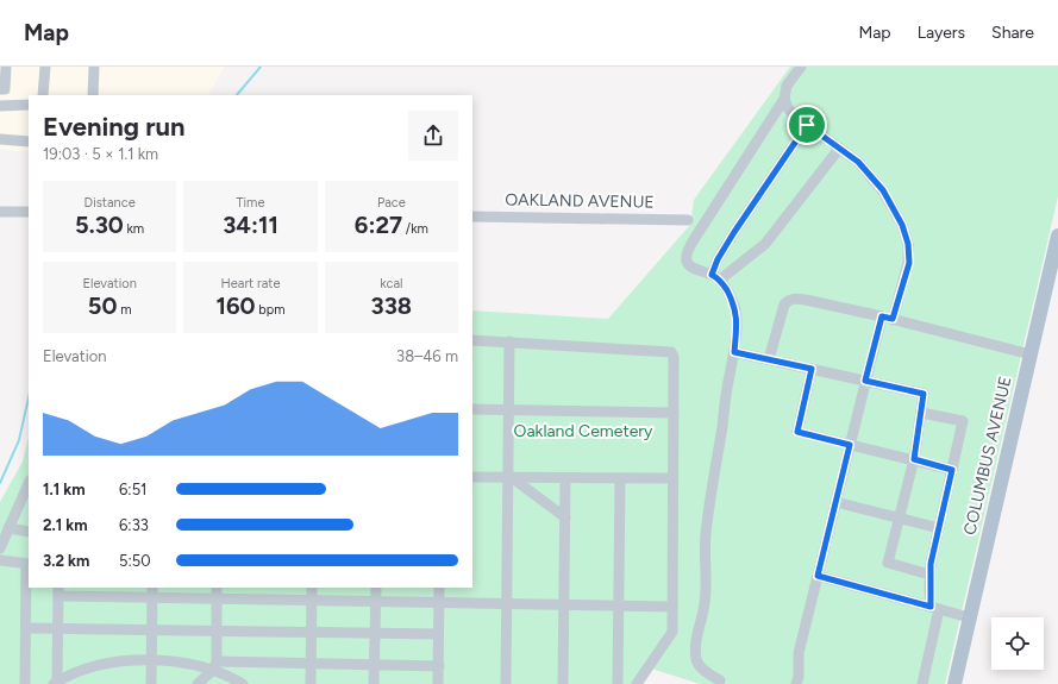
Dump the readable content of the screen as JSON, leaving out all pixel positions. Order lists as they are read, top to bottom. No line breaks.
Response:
{"streets":{"main road":["COLUMBUS AVENUE"],"street":["OAKLAND AVENUE"]},"parks":["Oakland Cemetery"],"page":{"header":"Map","nav":["Map","Layers","Share"],"heading":["Evening run","19:03 · 5 × 1.1 km"],"stats":[["Distance","5.30 km"],["Time","34:11"],["Pace","6:27 /km"],["Elevation","50 m"],["Heart rate","160 bpm"],["kcal","338"]],"chart":["Elevation","38–46 m"],"list":[{"name":"1.1 km","note":"6:51"},{"name":"2.1 km","note":"6:33"},{"name":"3.2 km","note":"5:50"}]}}
